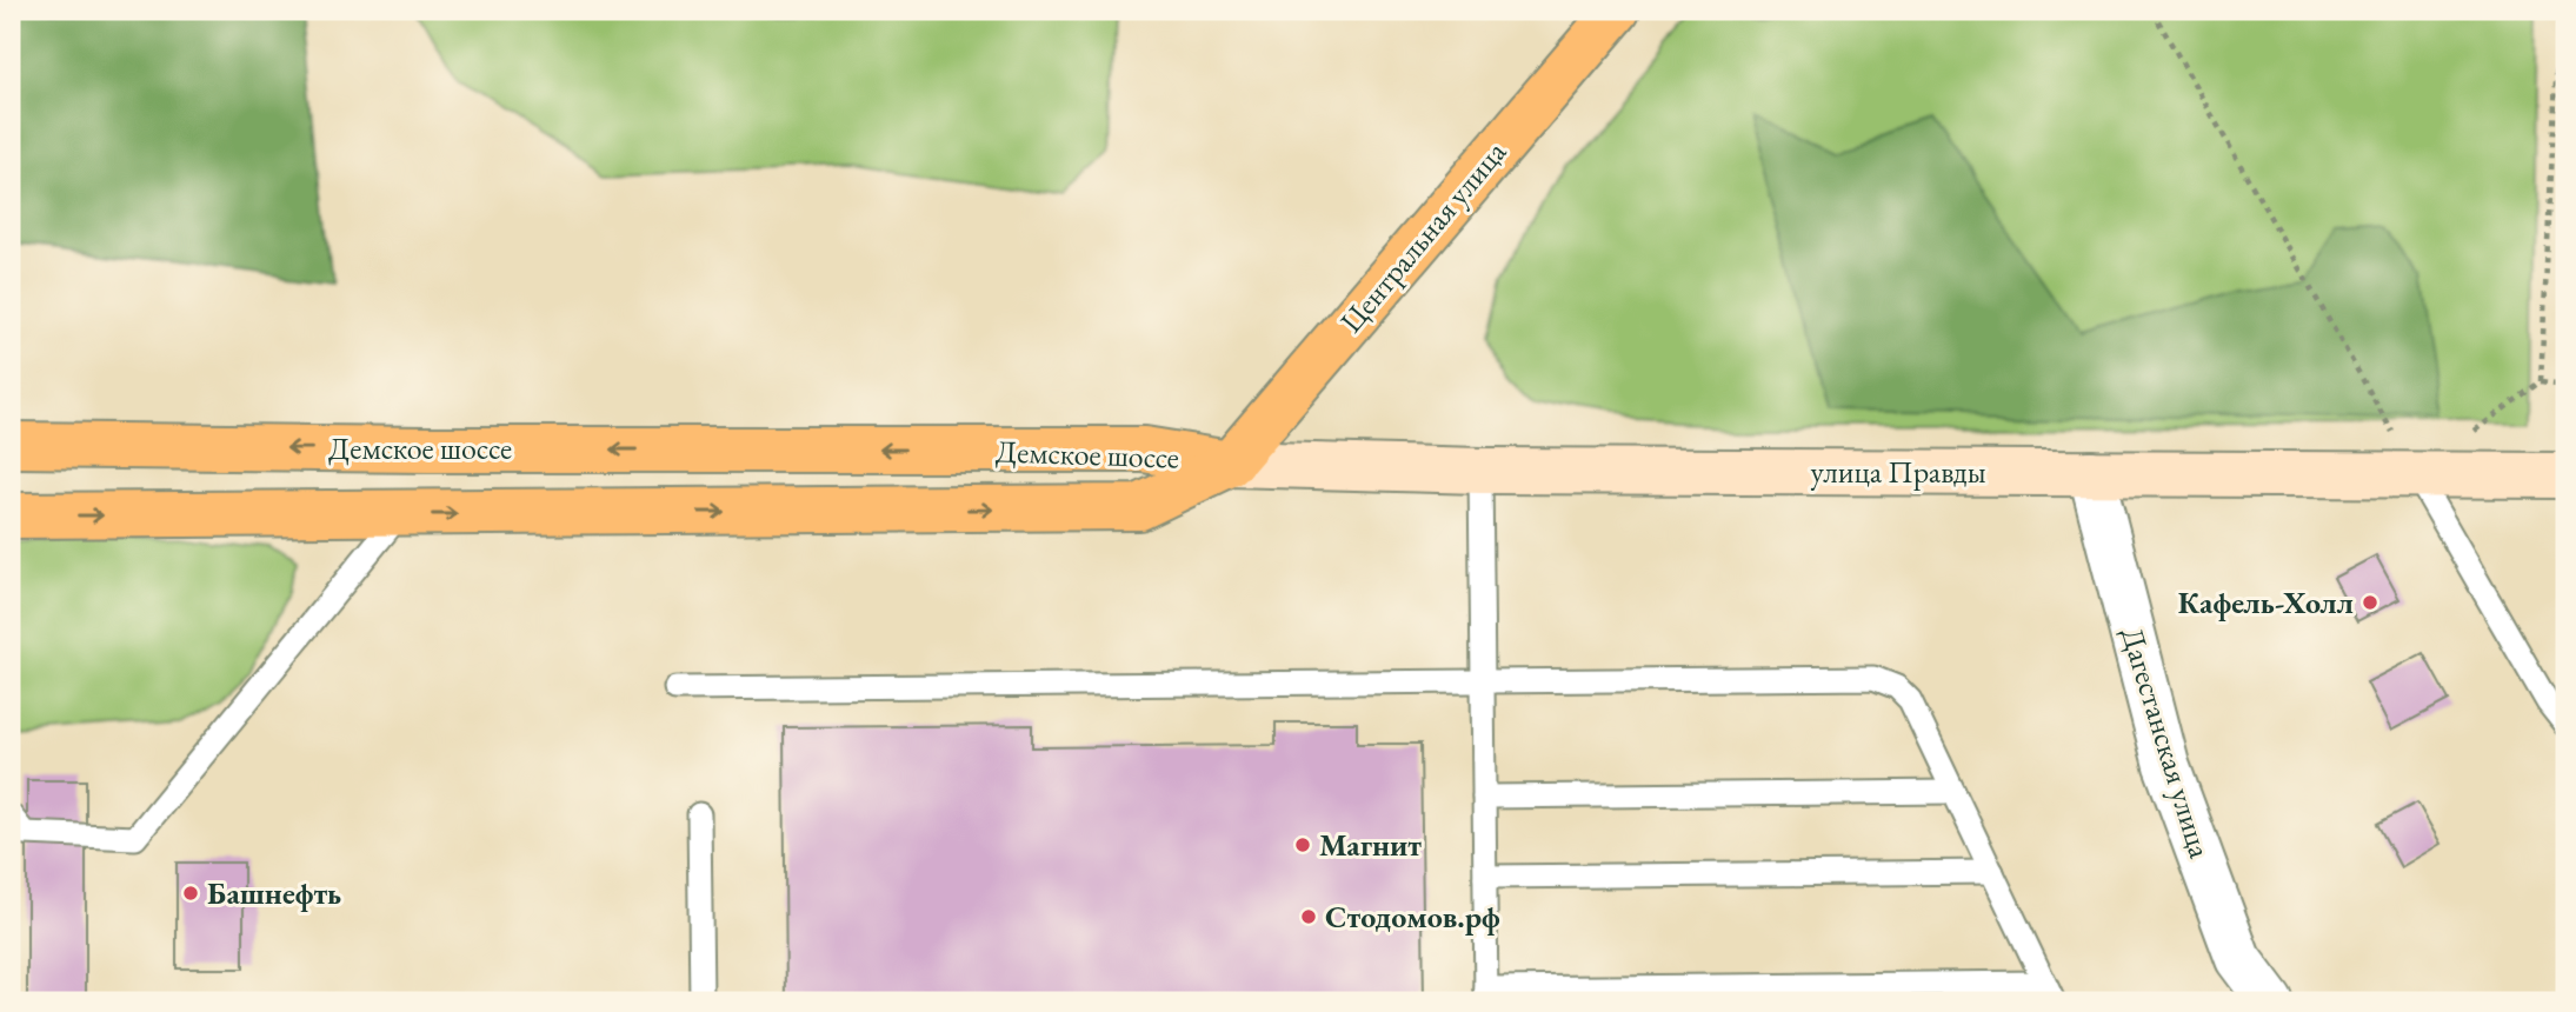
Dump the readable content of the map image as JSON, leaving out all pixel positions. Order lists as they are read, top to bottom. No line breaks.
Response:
{"streets":{"main road":["Центральная улица","Демское шоссе","улица Правды"],"street":["Дагестанская улица"]},"crossings":[["Центральная улица","Демское шоссе"],["Центральная улица","улица Правды"],["Демское шоссе","улица Правды"],["улица Правды","Дагестанская улица"]],"places":["Кафель-Холл","Магнит","Башнефть","Стодомов.рф"]}
